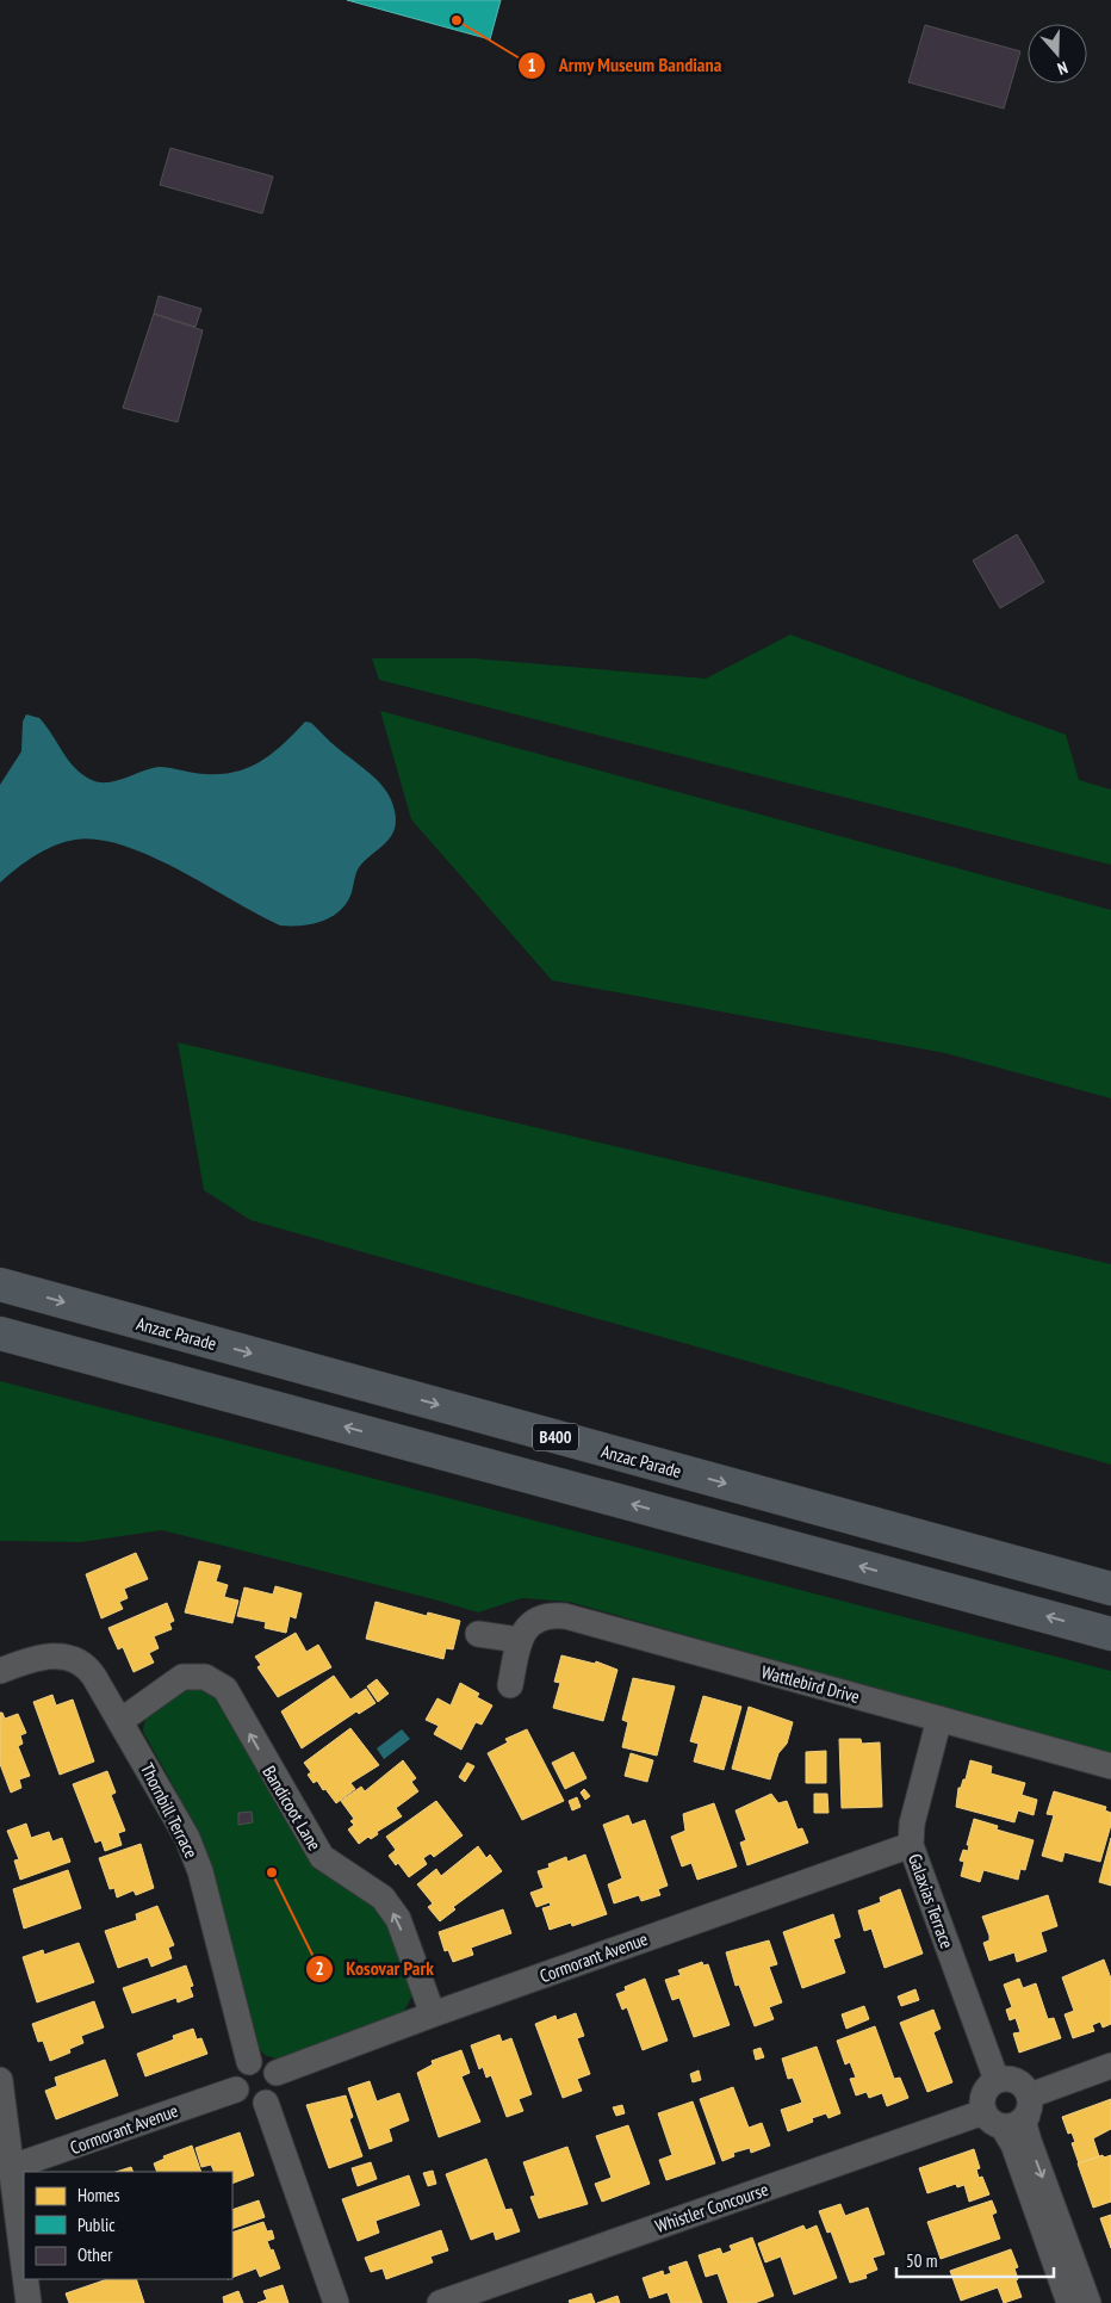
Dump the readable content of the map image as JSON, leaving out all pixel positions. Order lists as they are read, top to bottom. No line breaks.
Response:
{"streets":{"main road":["Anzac Parade","B400"],"street":["Wattlebird Drive","Bandicoot Lane","Thornbill Terrace","Galaxias Terrace","Cormorant Avenue","Whistler Concourse"]},"crossings":[["Wattlebird Drive","Galaxias Terrace"],["Bandicoot Lane","Thornbill Terrace"],["Bandicoot Lane","Cormorant Avenue"],["Thornbill Terrace","Cormorant Avenue"],["Galaxias Terrace","Cormorant Avenue"],["Galaxias Terrace","Whistler Concourse"]],"one_way":["Bandicoot Lane"],"places":["Army Museum Bandiana","Kosovar Park"],"legend":["Homes","Public","Other"],"scale_bar":"50 m","north":"bottom"}
